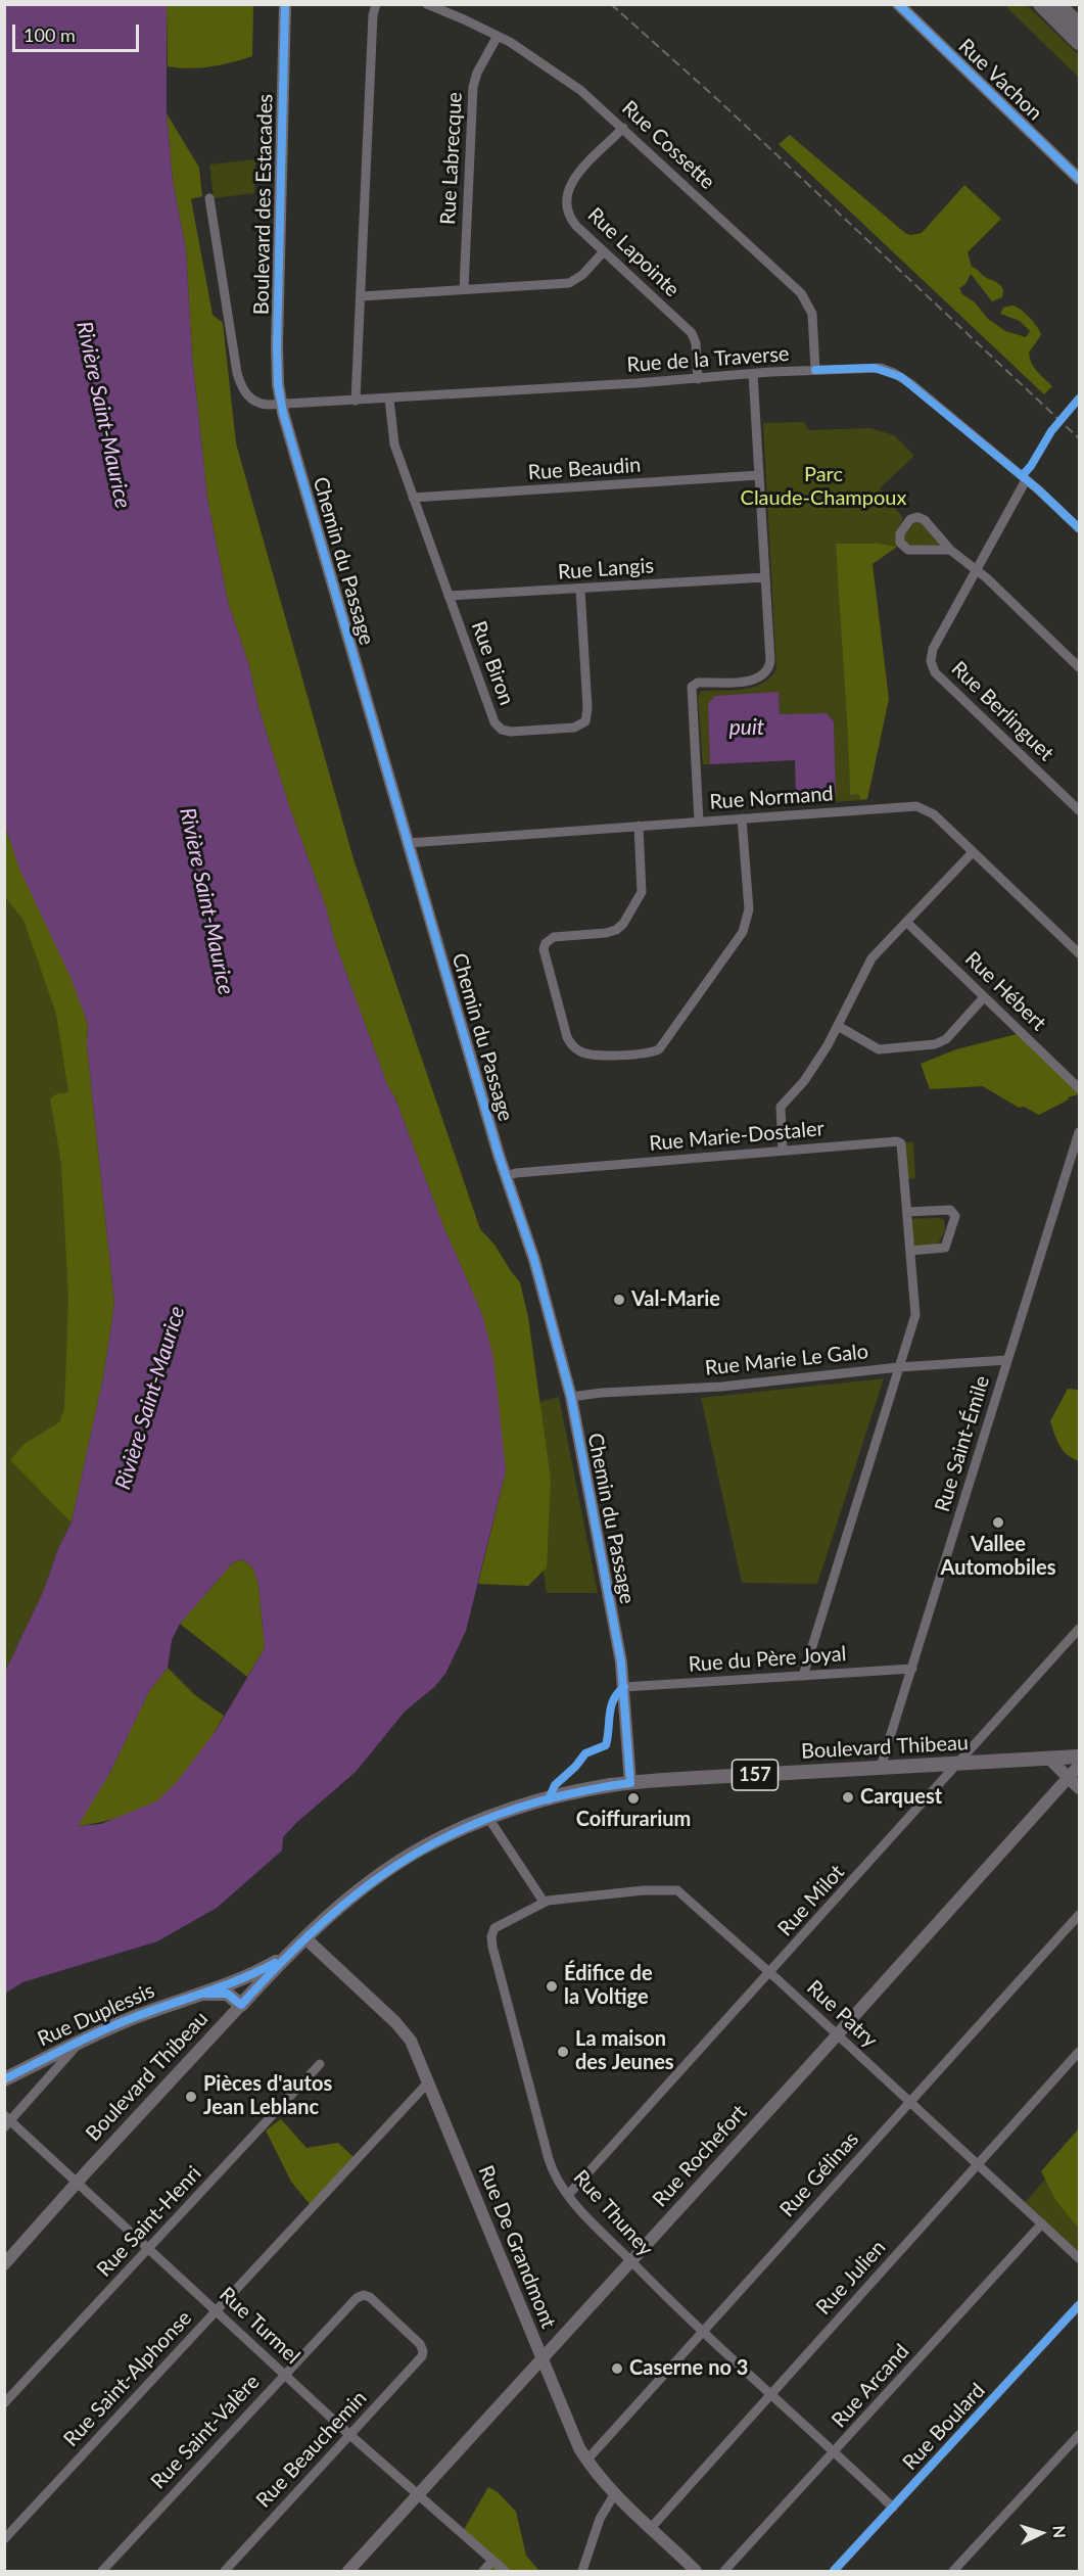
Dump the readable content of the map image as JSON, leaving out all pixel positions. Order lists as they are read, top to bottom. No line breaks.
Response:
{"streets":{"main road":["Boulevard Thibeau","157","Rue Duplessis"],"street":["Rue Vachon","Rue Cossette","Rue Labrecque","Boulevard des Estacades","Rue Lapointe","Rue de la Traverse","Rue Beaudin","Chemin du Passage","Rue Langis","Rue Biron","Rue Berlinguet","Rue Normand","Rue Hébert","Rue Marie-Dostaler","Rue Marie Le Galo","Rue Saint-Émile","Rue du Père Joyal","Rue Milot","Rue Patry","Rue Rochefort","Rue Gélinas","Rue Thuney","Rue Saint-Henri","Rue De Grandmont","Rue Julien","Rue Turmel","Rue Saint-Alphonse","Rue Arcand","Rue Boulard","Rue Saint-Valère","Rue Beauchemin"]},"crossings":[["Rue Cossette","Rue Labrecque"],["Rue Cossette","Rue Lapointe"],["Rue Cossette","Rue de la Traverse"],["Boulevard des Estacades","Rue de la Traverse"],["Boulevard des Estacades","Chemin du Passage"],["Rue Lapointe","Rue de la Traverse"],["Rue de la Traverse","Chemin du Passage"],["Rue de la Traverse","Rue Biron"],["Rue Beaudin","Rue Biron"],["Chemin du Passage","Rue Normand"],["Chemin du Passage","Rue Marie-Dostaler"],["Chemin du Passage","Rue Marie Le Galo"],["Chemin du Passage","Rue du Père Joyal"],["Chemin du Passage","Boulevard Thibeau"],["Rue Langis","Rue Biron"],["Rue Marie-Dostaler","Rue Marie Le Galo"],["Rue Marie-Dostaler","Rue du Père Joyal"],["Rue Marie Le Galo","Rue Saint-Émile"],["Rue Saint-Émile","Rue du Père Joyal"],["Rue Saint-Émile","Boulevard Thibeau"],["Boulevard Thibeau","Rue Milot"],["Boulevard Thibeau","Rue Duplessis"],["Boulevard Thibeau","Rue De Grandmont"],["Boulevard Thibeau","Rue Turmel"],["Rue Milot","Rue Patry"],["Rue Milot","Rue Thuney"],["Rue Patry","Rue Rochefort"],["Rue Patry","Rue Gélinas"],["Rue Patry","Rue Thuney"],["Rue Patry","Rue Julien"],["Rue Patry","Rue Arcand"],["Rue Rochefort","Rue Thuney"],["Rue Rochefort","Rue De Grandmont"],["Rue Rochefort","Rue Turmel"],["Rue Gélinas","Rue Thuney"],["Rue Gélinas","Rue De Grandmont"],["Rue Thuney","Rue Julien"],["Rue Thuney","Rue Arcand"],["Rue Thuney","Rue Boulard"],["Rue Saint-Henri","Rue Turmel"],["Rue De Grandmont","Rue Julien"],["Rue De Grandmont","Rue Saint-Alphonse"],["Rue Turmel","Rue Saint-Alphonse"],["Rue Turmel","Rue Saint-Valère"],["Rue Turmel","Rue Beauchemin"],["Rue Saint-Valère","Rue Beauchemin"]],"water":["Rivière Saint-Maurice","puit"],"parks":["Parc Claude-Champoux"],"places":["Val-Marie","Vallee Automobiles","Carquest","Coiffurarium","Édifice de la Voltige","La maison des Jeunes","Pièces d'autos Jean Leblanc","Caserne no 3"],"scale_bar":"100 m","north":"right"}
